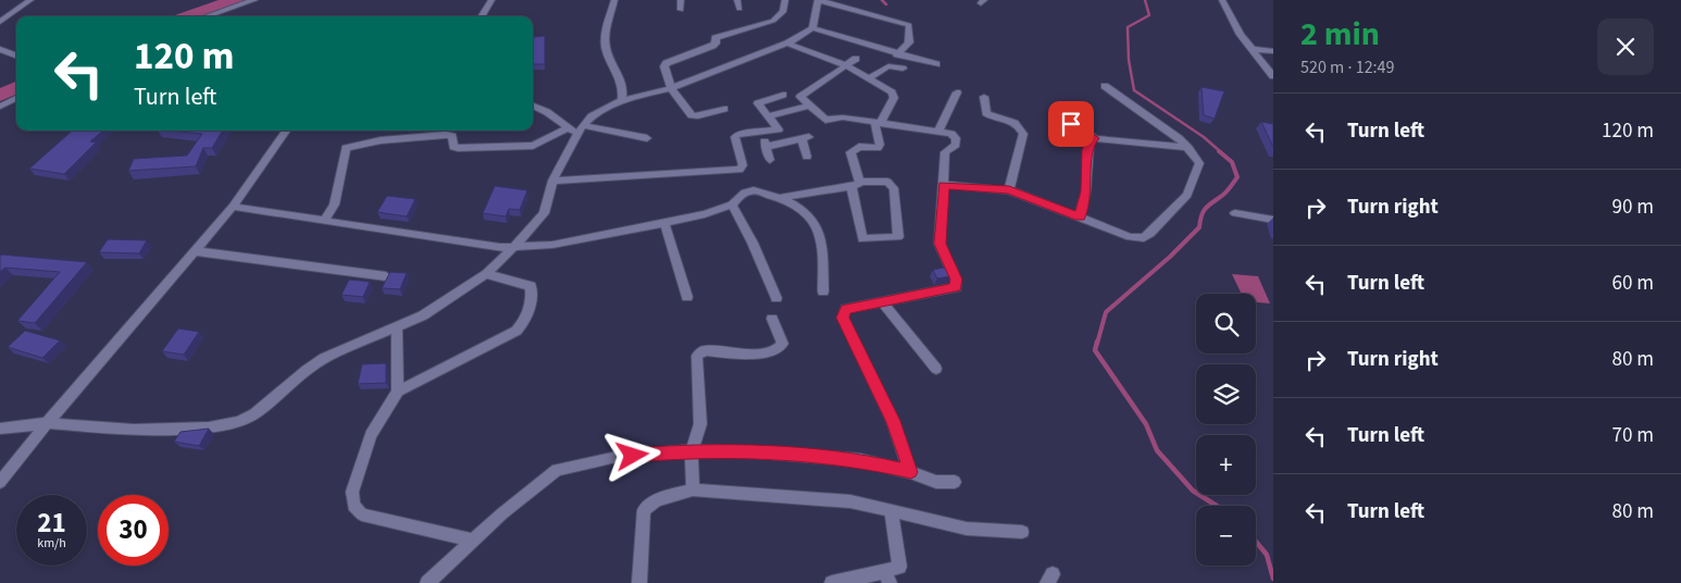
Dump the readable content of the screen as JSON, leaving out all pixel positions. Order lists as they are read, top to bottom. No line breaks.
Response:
{"page":{"heading":["2 min","520 m · 12:49"],"turn":["120 m","Turn left"],"list":[{"name":"Turn left","value":"120 m"},{"name":"Turn right","value":"90 m"},{"name":"Turn left","value":"60 m"},{"name":"Turn right","value":"80 m"},{"name":"Turn left","value":"70 m"},{"name":"Turn left","value":"80 m"}],"map_buttons":["+","−"],"speed":"21 km/h","limit":"30"}}
